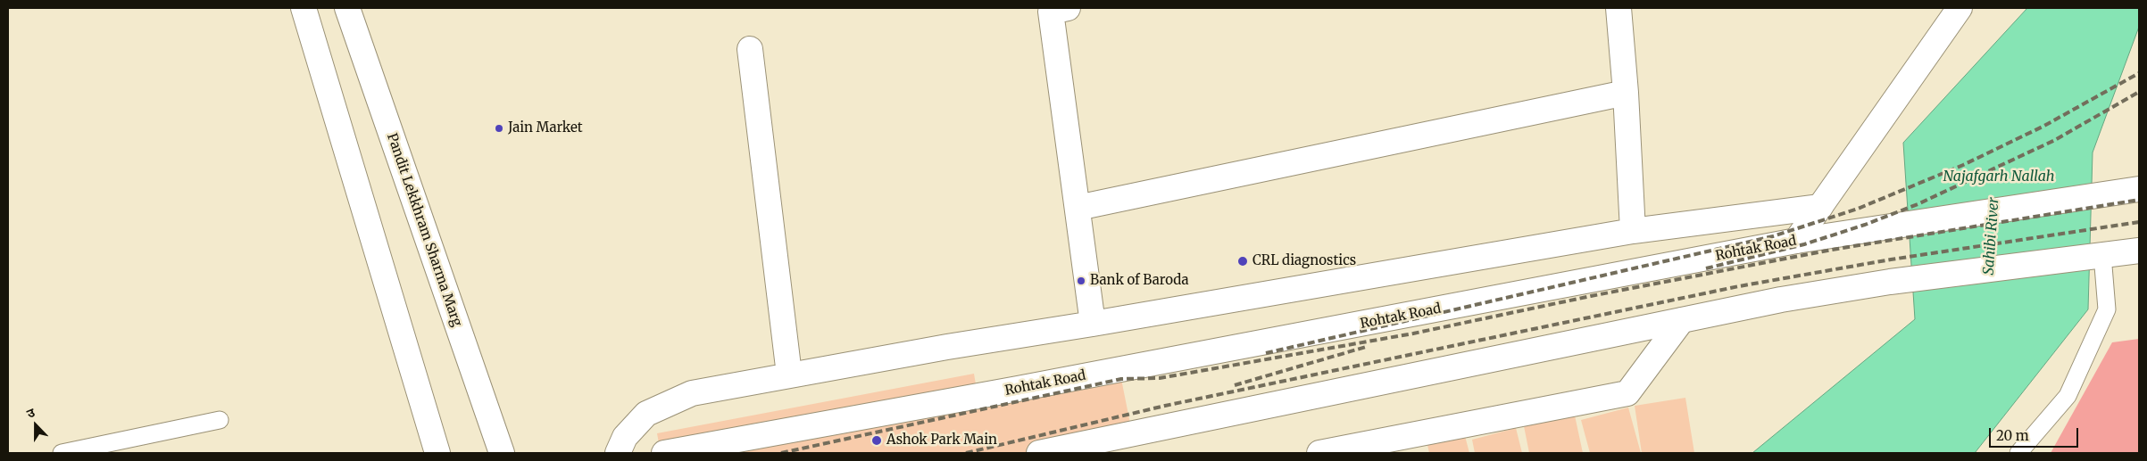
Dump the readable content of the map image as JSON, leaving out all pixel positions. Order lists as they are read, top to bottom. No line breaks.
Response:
{"streets":{"street":["Pandit Lekkhram Sharma Marg","Rohtak Road"]},"water":["Najafgarh Nallah","Sahibi River"],"places":["Jain Market","CRL diagnostics","Bank of Baroda","Ashok Park Main"],"scale_bar":"20 m","north":"top"}
